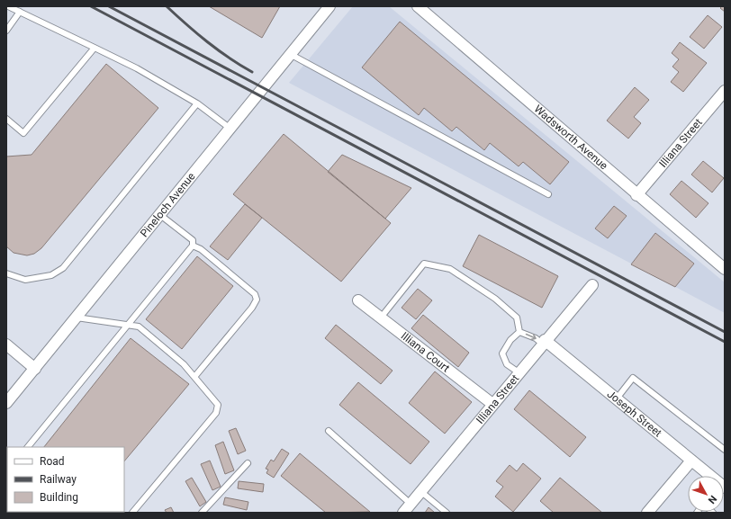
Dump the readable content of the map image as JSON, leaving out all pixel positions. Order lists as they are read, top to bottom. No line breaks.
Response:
{"streets":{"street":["Wadsworth Avenue","Illiana Street","Pineloch Avenue","Illiana Court","Joseph Street"]},"crossings":[["Wadsworth Avenue","Illiana Street"],["Illiana Street","Illiana Court"],["Illiana Street","Joseph Street"]],"legend":["Road","Railway","Building"],"north":"bottom right"}
